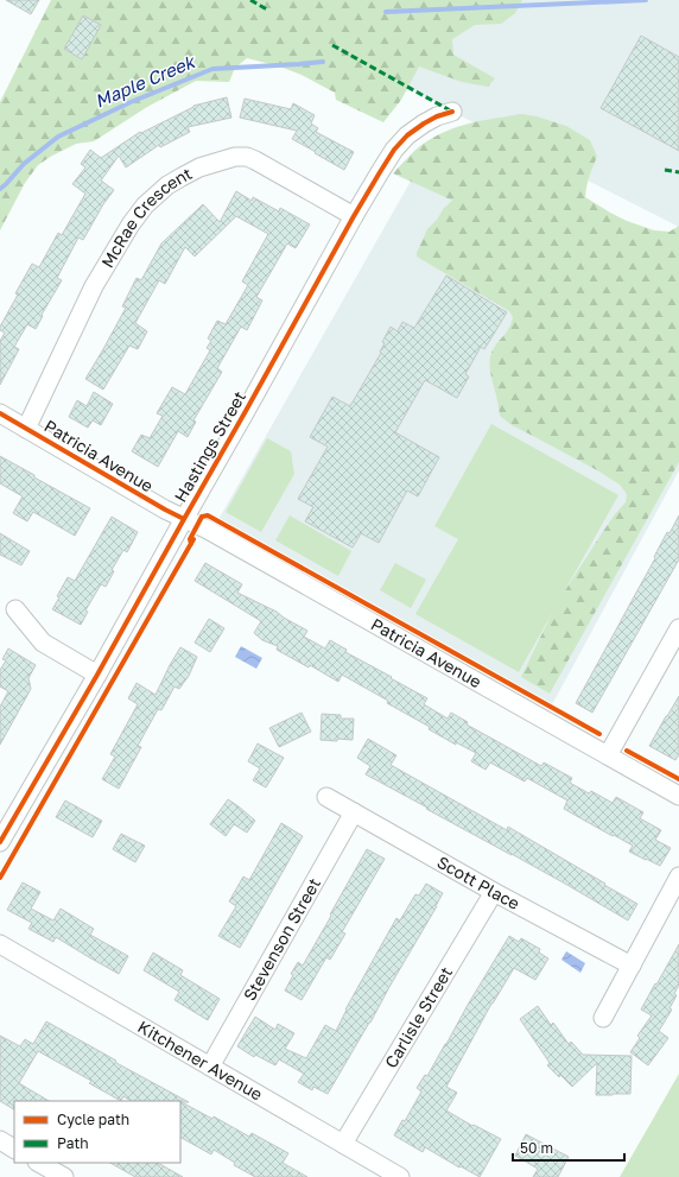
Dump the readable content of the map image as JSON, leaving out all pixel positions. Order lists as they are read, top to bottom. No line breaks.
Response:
{"streets":{"street":["McRae Crescent","Hastings Street","Patricia Avenue","Scott Place","Stevenson Street","Carlisle Street","Kitchener Avenue"]},"crossings":[["McRae Crescent","Hastings Street"],["McRae Crescent","Patricia Avenue"],["Hastings Street","Patricia Avenue"],["Scott Place","Stevenson Street"],["Scott Place","Carlisle Street"],["Stevenson Street","Kitchener Avenue"],["Carlisle Street","Kitchener Avenue"]],"water":["Maple Creek"],"legend":["Cycle path","Path"],"scale_bar":"50 m"}
